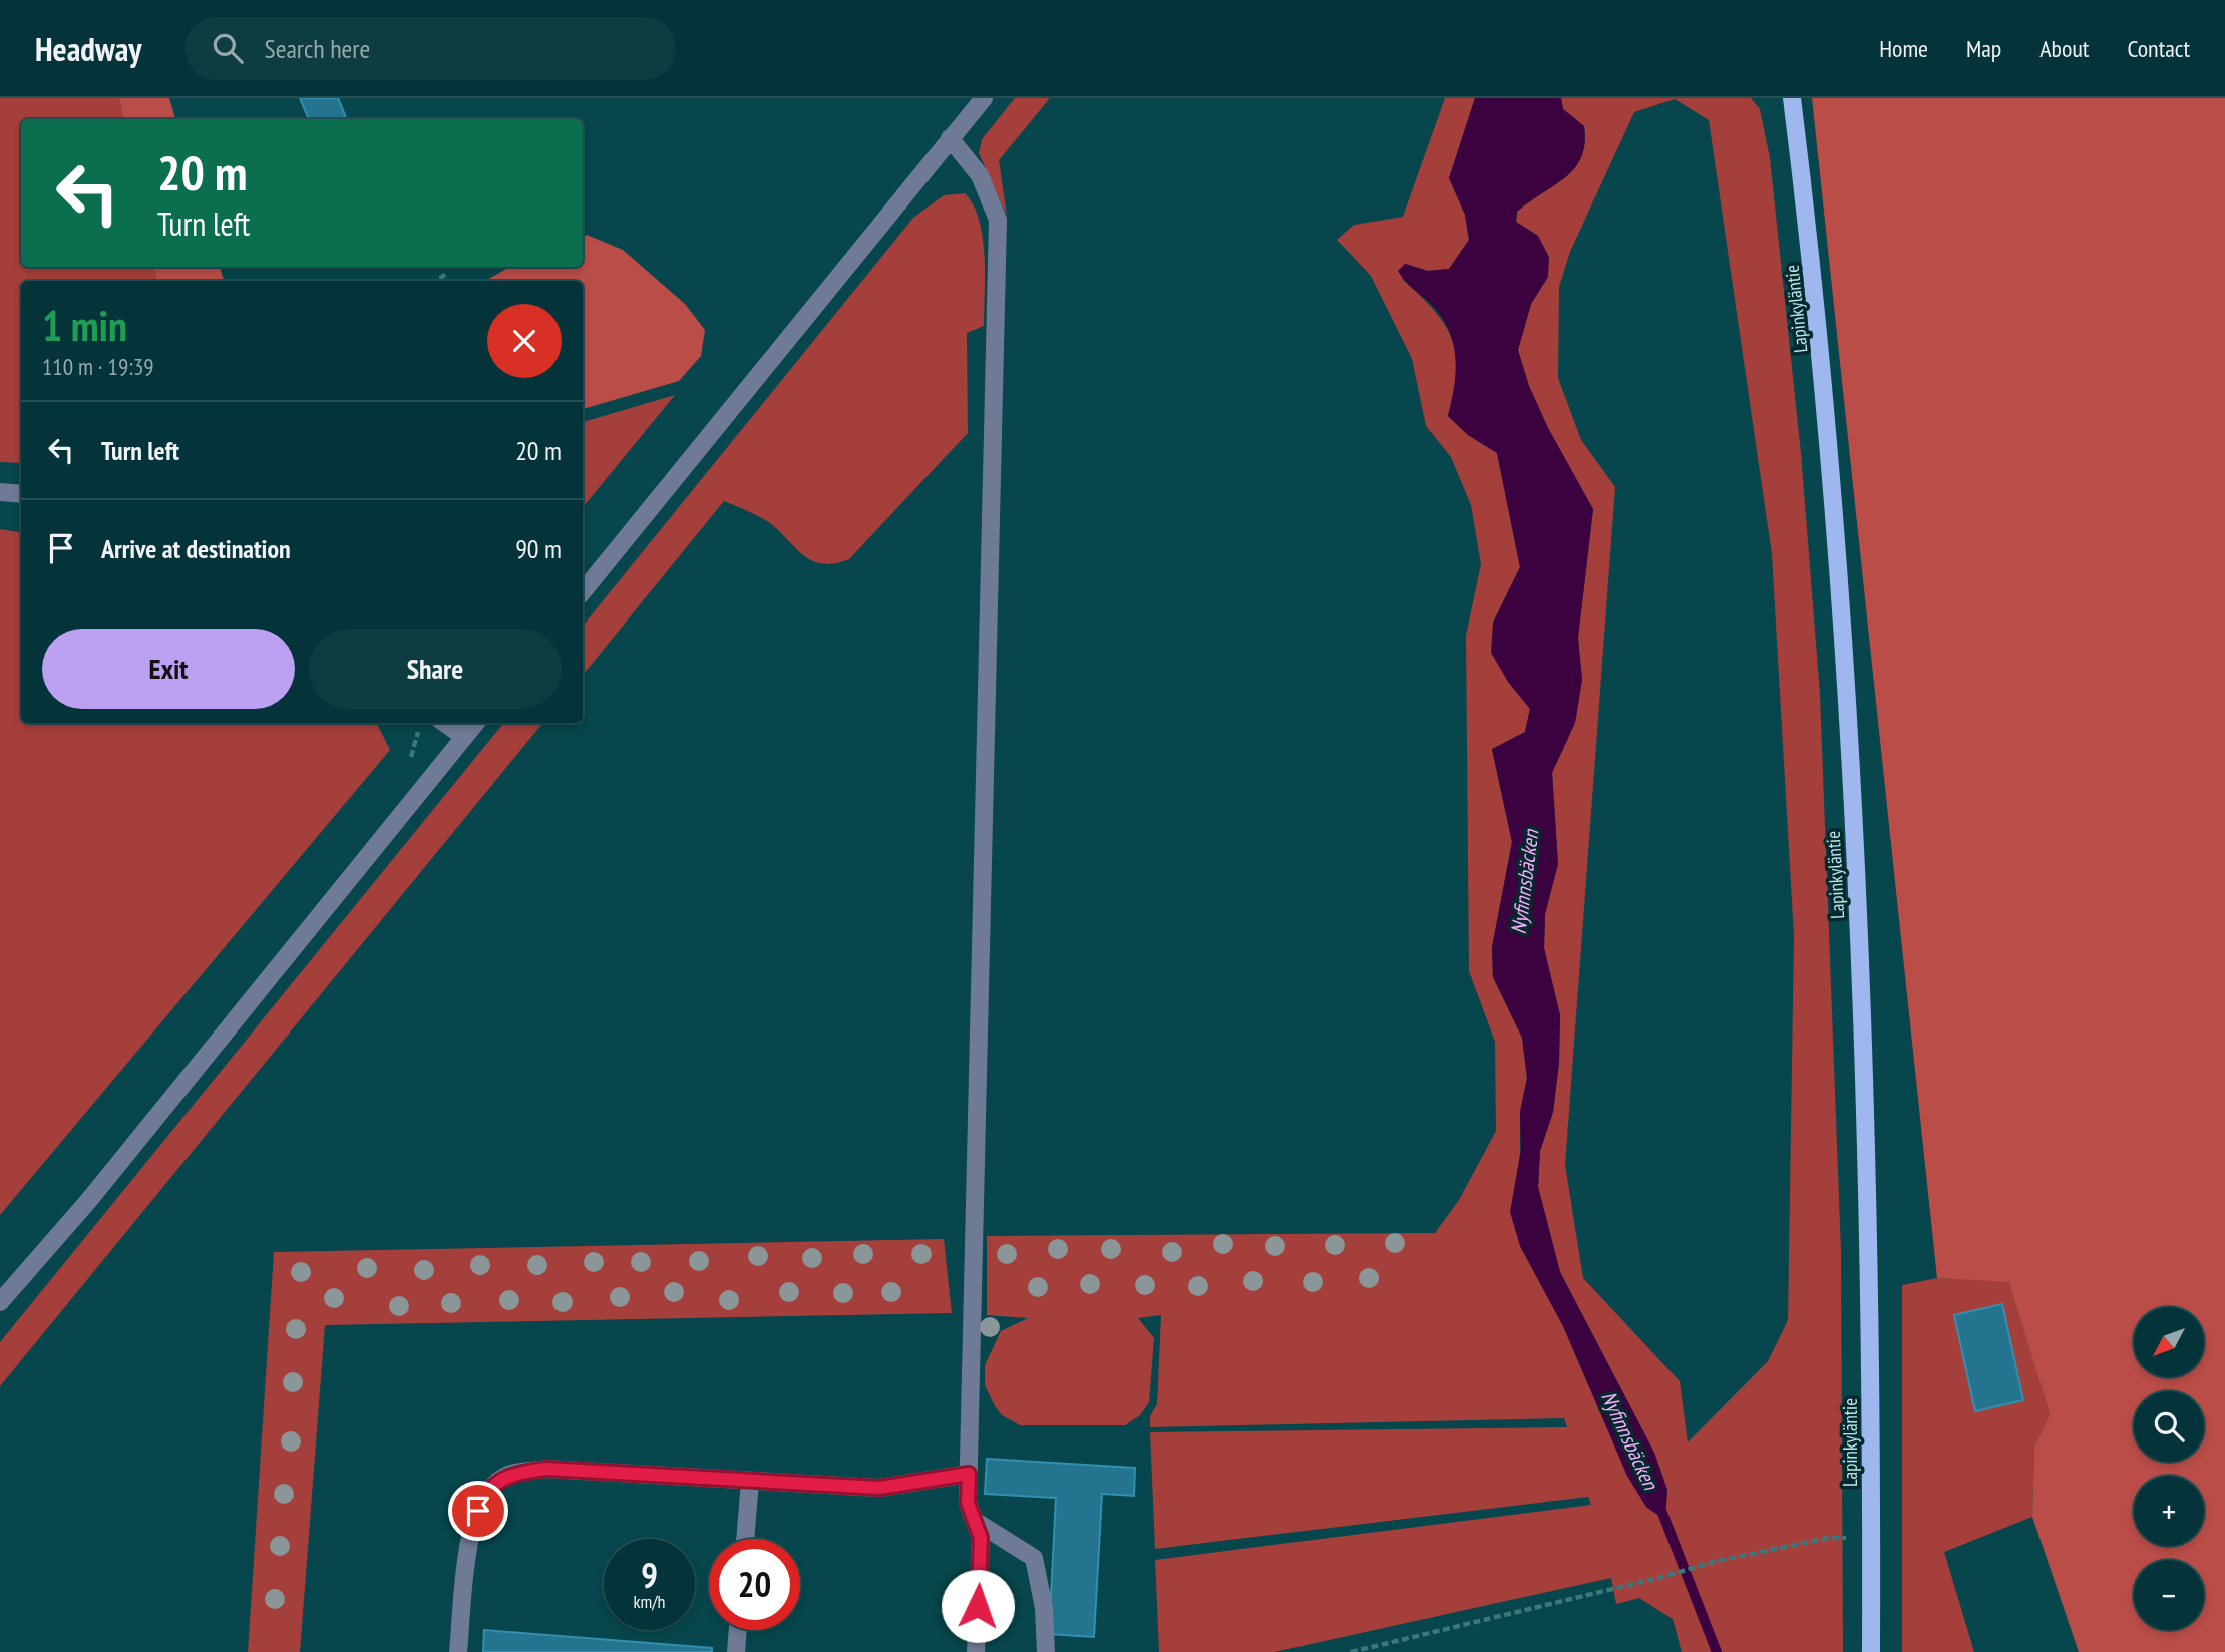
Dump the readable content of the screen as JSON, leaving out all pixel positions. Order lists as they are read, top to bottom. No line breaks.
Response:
{"streets":{"main road":["Lapinkyläntie"]},"water":["Nyfinnsbäcken"],"north":"bottom left","page":{"header":"Headway","search":"Search here","nav":["Home","Map","About","Contact"],"turn":["20 m","Turn left"],"heading":["1 min","110 m · 19:39"],"list":[{"name":"Turn left","value":"20 m"},{"name":"Arrive at destination","value":"90 m"}],"buttons":["Exit","Share"],"map_buttons":["+","−"],"speed":"9 km/h","limit":"20"}}
